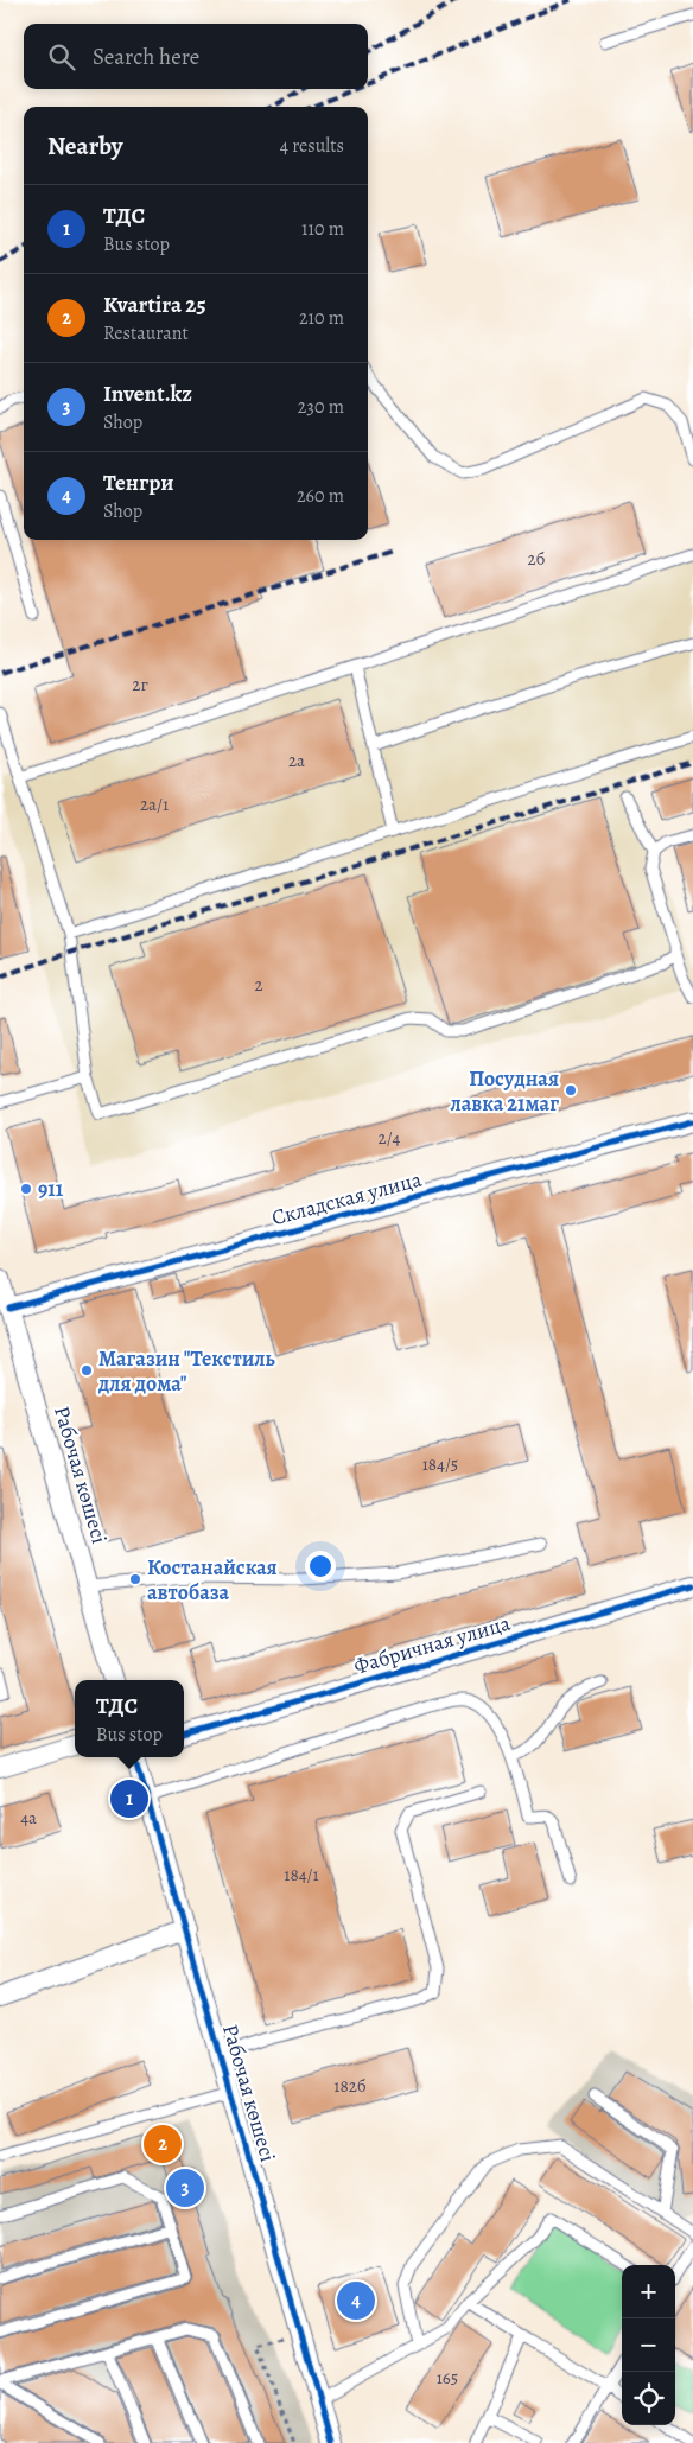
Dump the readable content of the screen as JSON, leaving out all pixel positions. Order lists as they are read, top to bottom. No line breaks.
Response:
{"streets":{"street":["Складская улица","Рабочая көшесі","Фабричная улица"]},"crossings":[["Складская улица","Рабочая көшесі"]],"places":["Посудная лавка 21маг","911","Магазин \"Текстиль для дома\"","Костанайская автобаза"],"house_numbers":["2б","2г","2а","2а/1","2","2/4","184/5","4а","184/1","182б","165"],"page":{"search":"Search here","heading":["Nearby","4 results"],"list":[{"mark":"1","name":"ТДС","note":"Bus stop","value":"110 m"},{"mark":"2","name":"Kvartira 25","note":"Restaurant","value":"210 m"},{"mark":"3","name":"Invent.kz","note":"Shop","value":"230 m"},{"mark":"4","name":"Тенгри","note":"Shop","value":"260 m"}],"popup":["ТДС","Bus stop"],"pins":["1","2","3","4"],"map_buttons":["+","−"]}}
